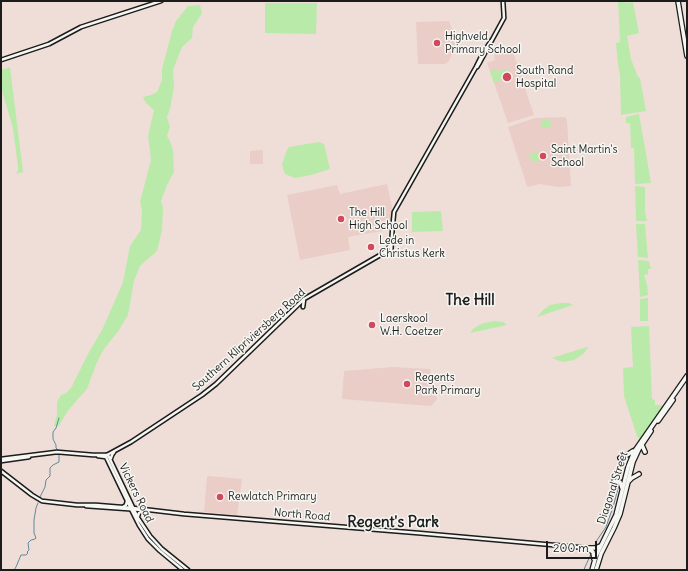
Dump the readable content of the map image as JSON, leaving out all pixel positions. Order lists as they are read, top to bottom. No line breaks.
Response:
{"streets":{"main road":["Diagonal Street"],"street":["Southern Klipriviersberg Road","Vickers Road","North Road"]},"crossings":[["Southern Klipriviersberg Road","Vickers Road"],["Diagonal Street","North Road"],["Vickers Road","North Road"]],"districts":["The Hill","Regent's Park"],"places":["Highveld Primary School","South Rand Hospital","Saint Martin's School","The Hill High School","Lede in Christus Kerk","Laerskool W.H. Coetzer","Regents Park Primary","Rewlatch Primary"],"scale_bar":"200 m"}
